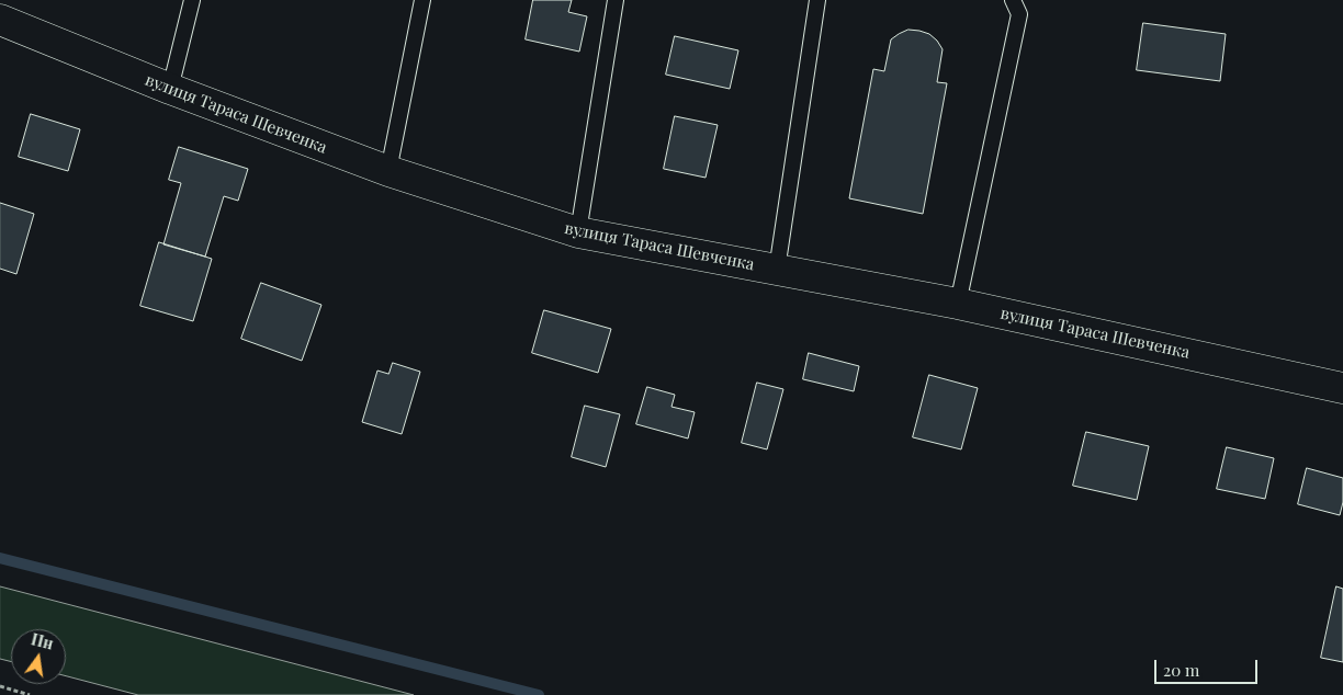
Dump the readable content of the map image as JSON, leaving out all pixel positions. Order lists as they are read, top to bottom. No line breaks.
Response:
{"streets":{"street":["вулиця Тараса Шевченка"]},"scale_bar":"20 m","north":"top"}
